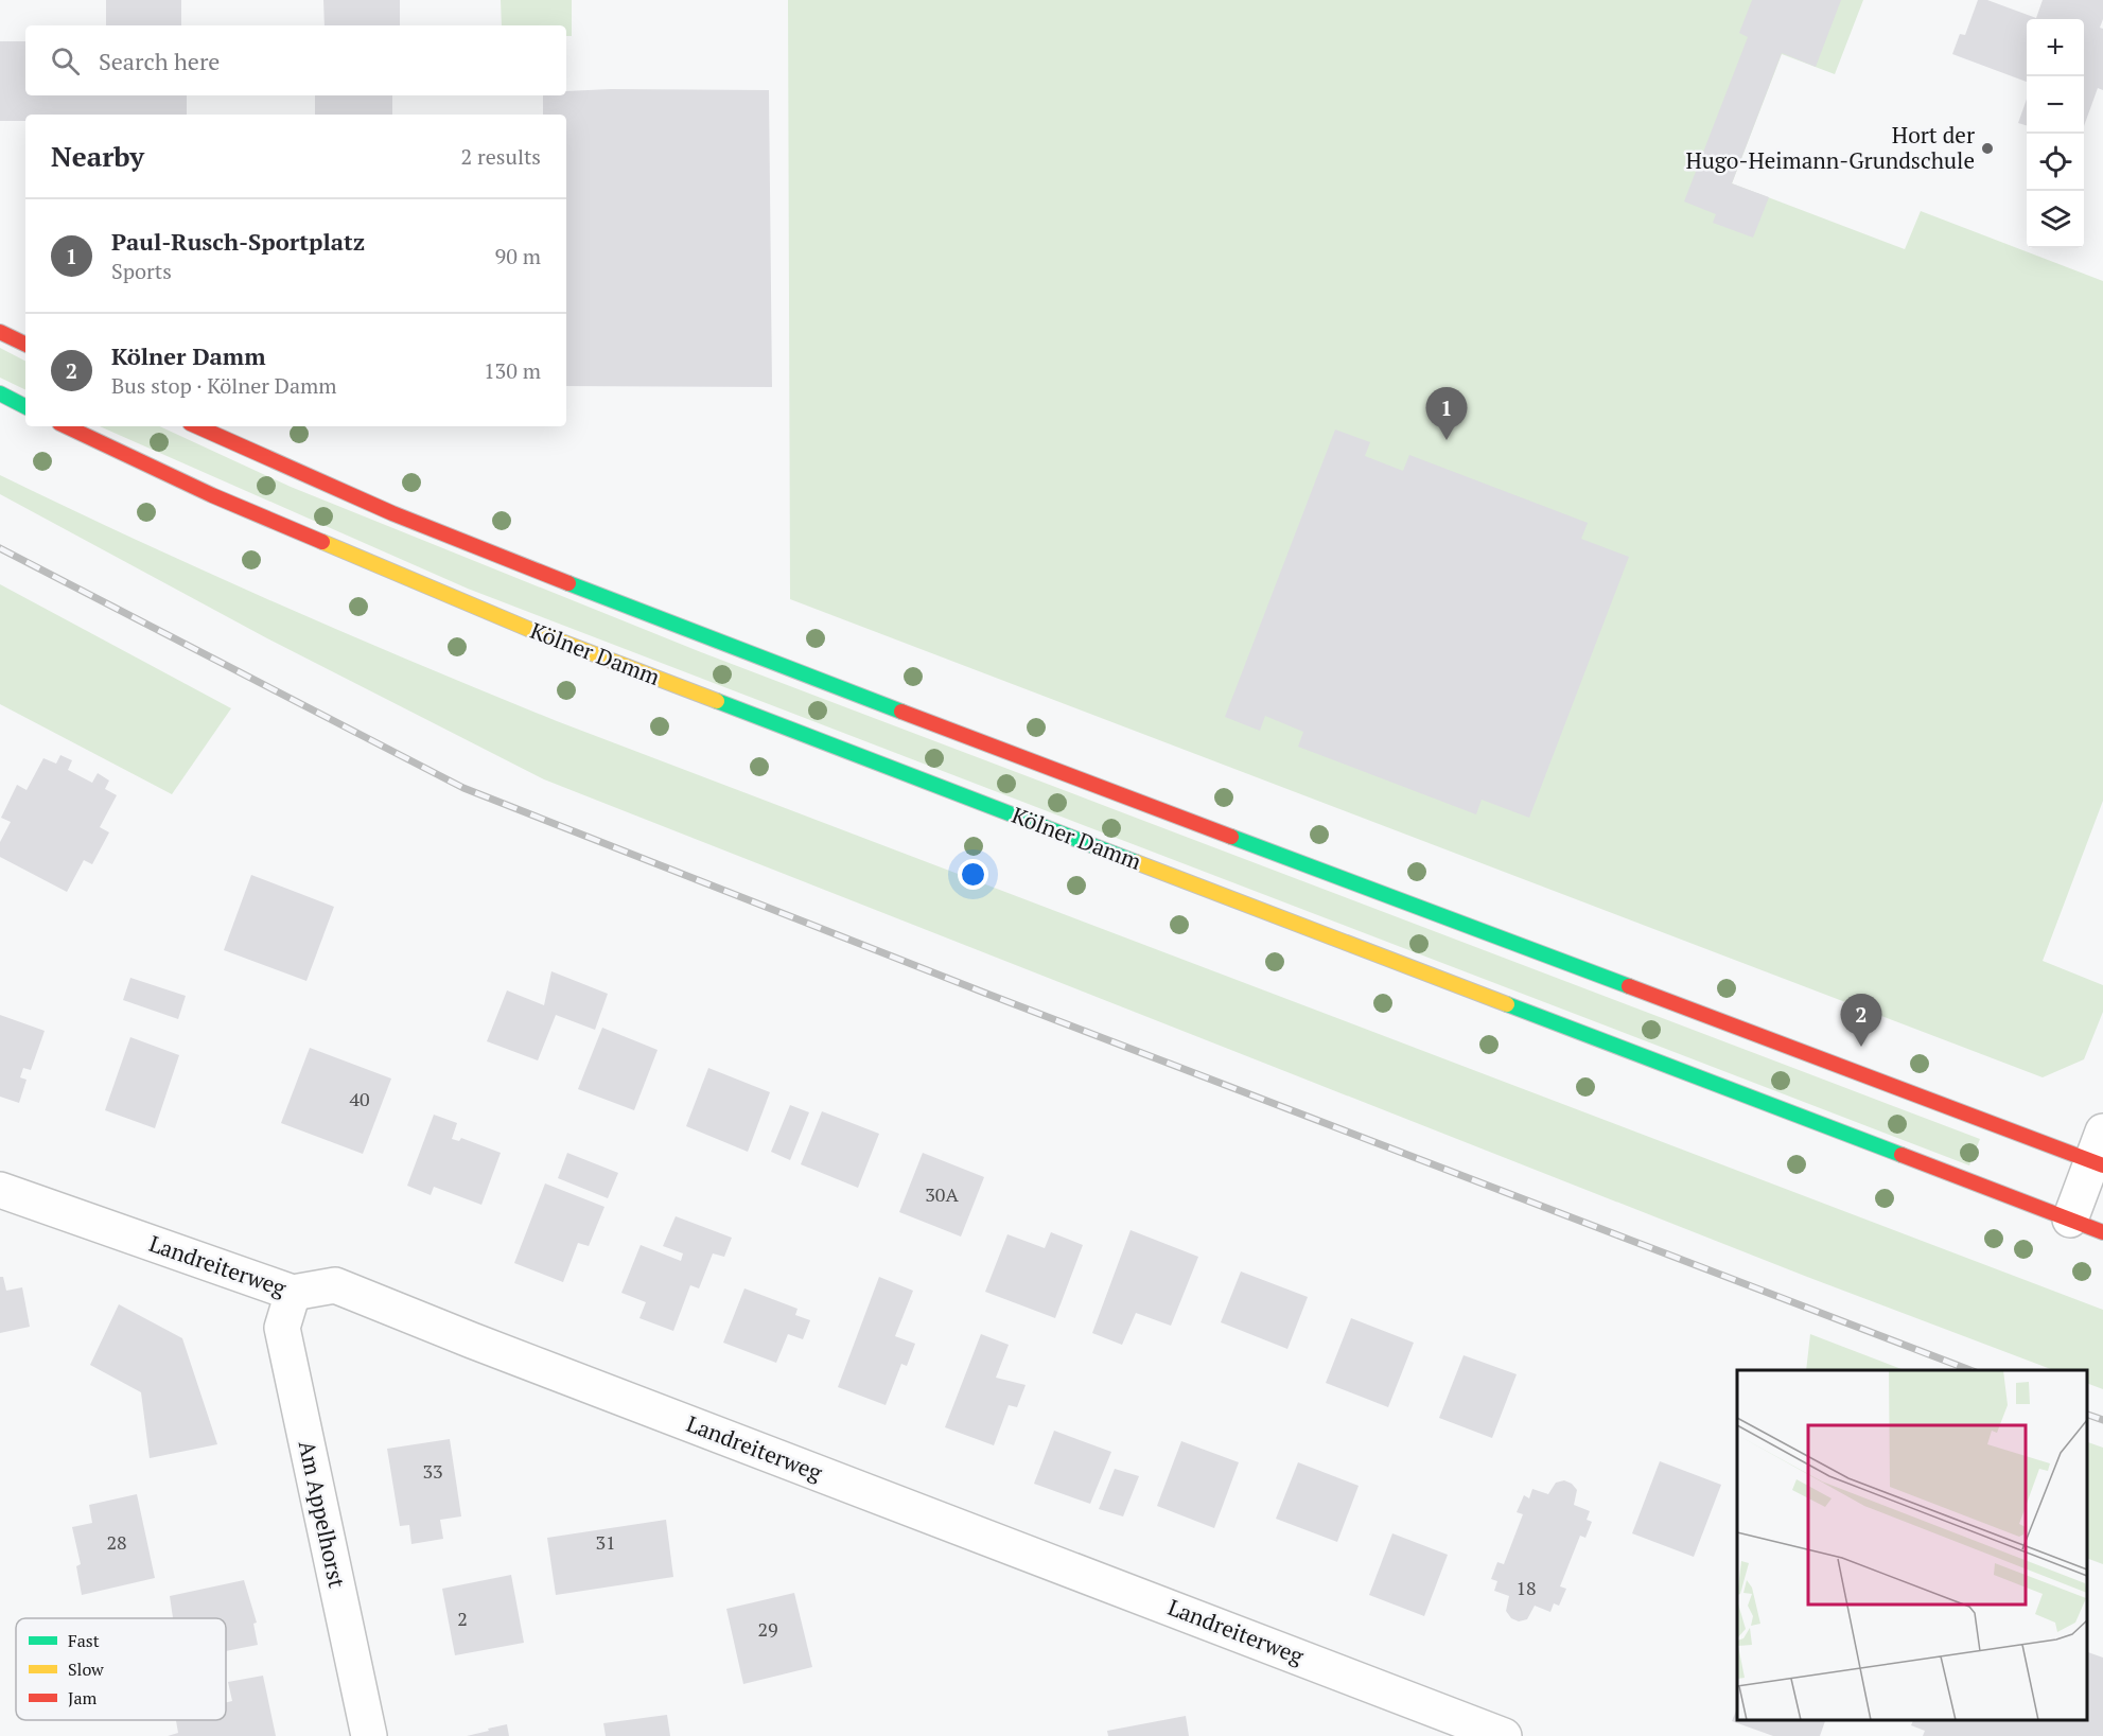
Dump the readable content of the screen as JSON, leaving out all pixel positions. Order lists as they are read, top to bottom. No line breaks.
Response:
{"streets":{"street":["Kölner Damm","Landreiterweg","Am Appelhorst"]},"crossings":[["Landreiterweg","Am Appelhorst"]],"places":["Hort der Hugo-Heimann-Grundschule"],"house_numbers":["40","30A","33","28","31","18","2","29"],"legend":["Fast","Slow","Jam"],"page":{"map_buttons":["+","−"],"search":"Search here","heading":["Nearby","2 results"],"list":[{"mark":"1","name":"Paul-Rusch-Sportplatz","note":"Sports","value":"90 m"},{"mark":"2","name":"Kölner Damm","note":"Bus stop · Kölner Damm","value":"130 m"}],"pins":["1","2"]}}
